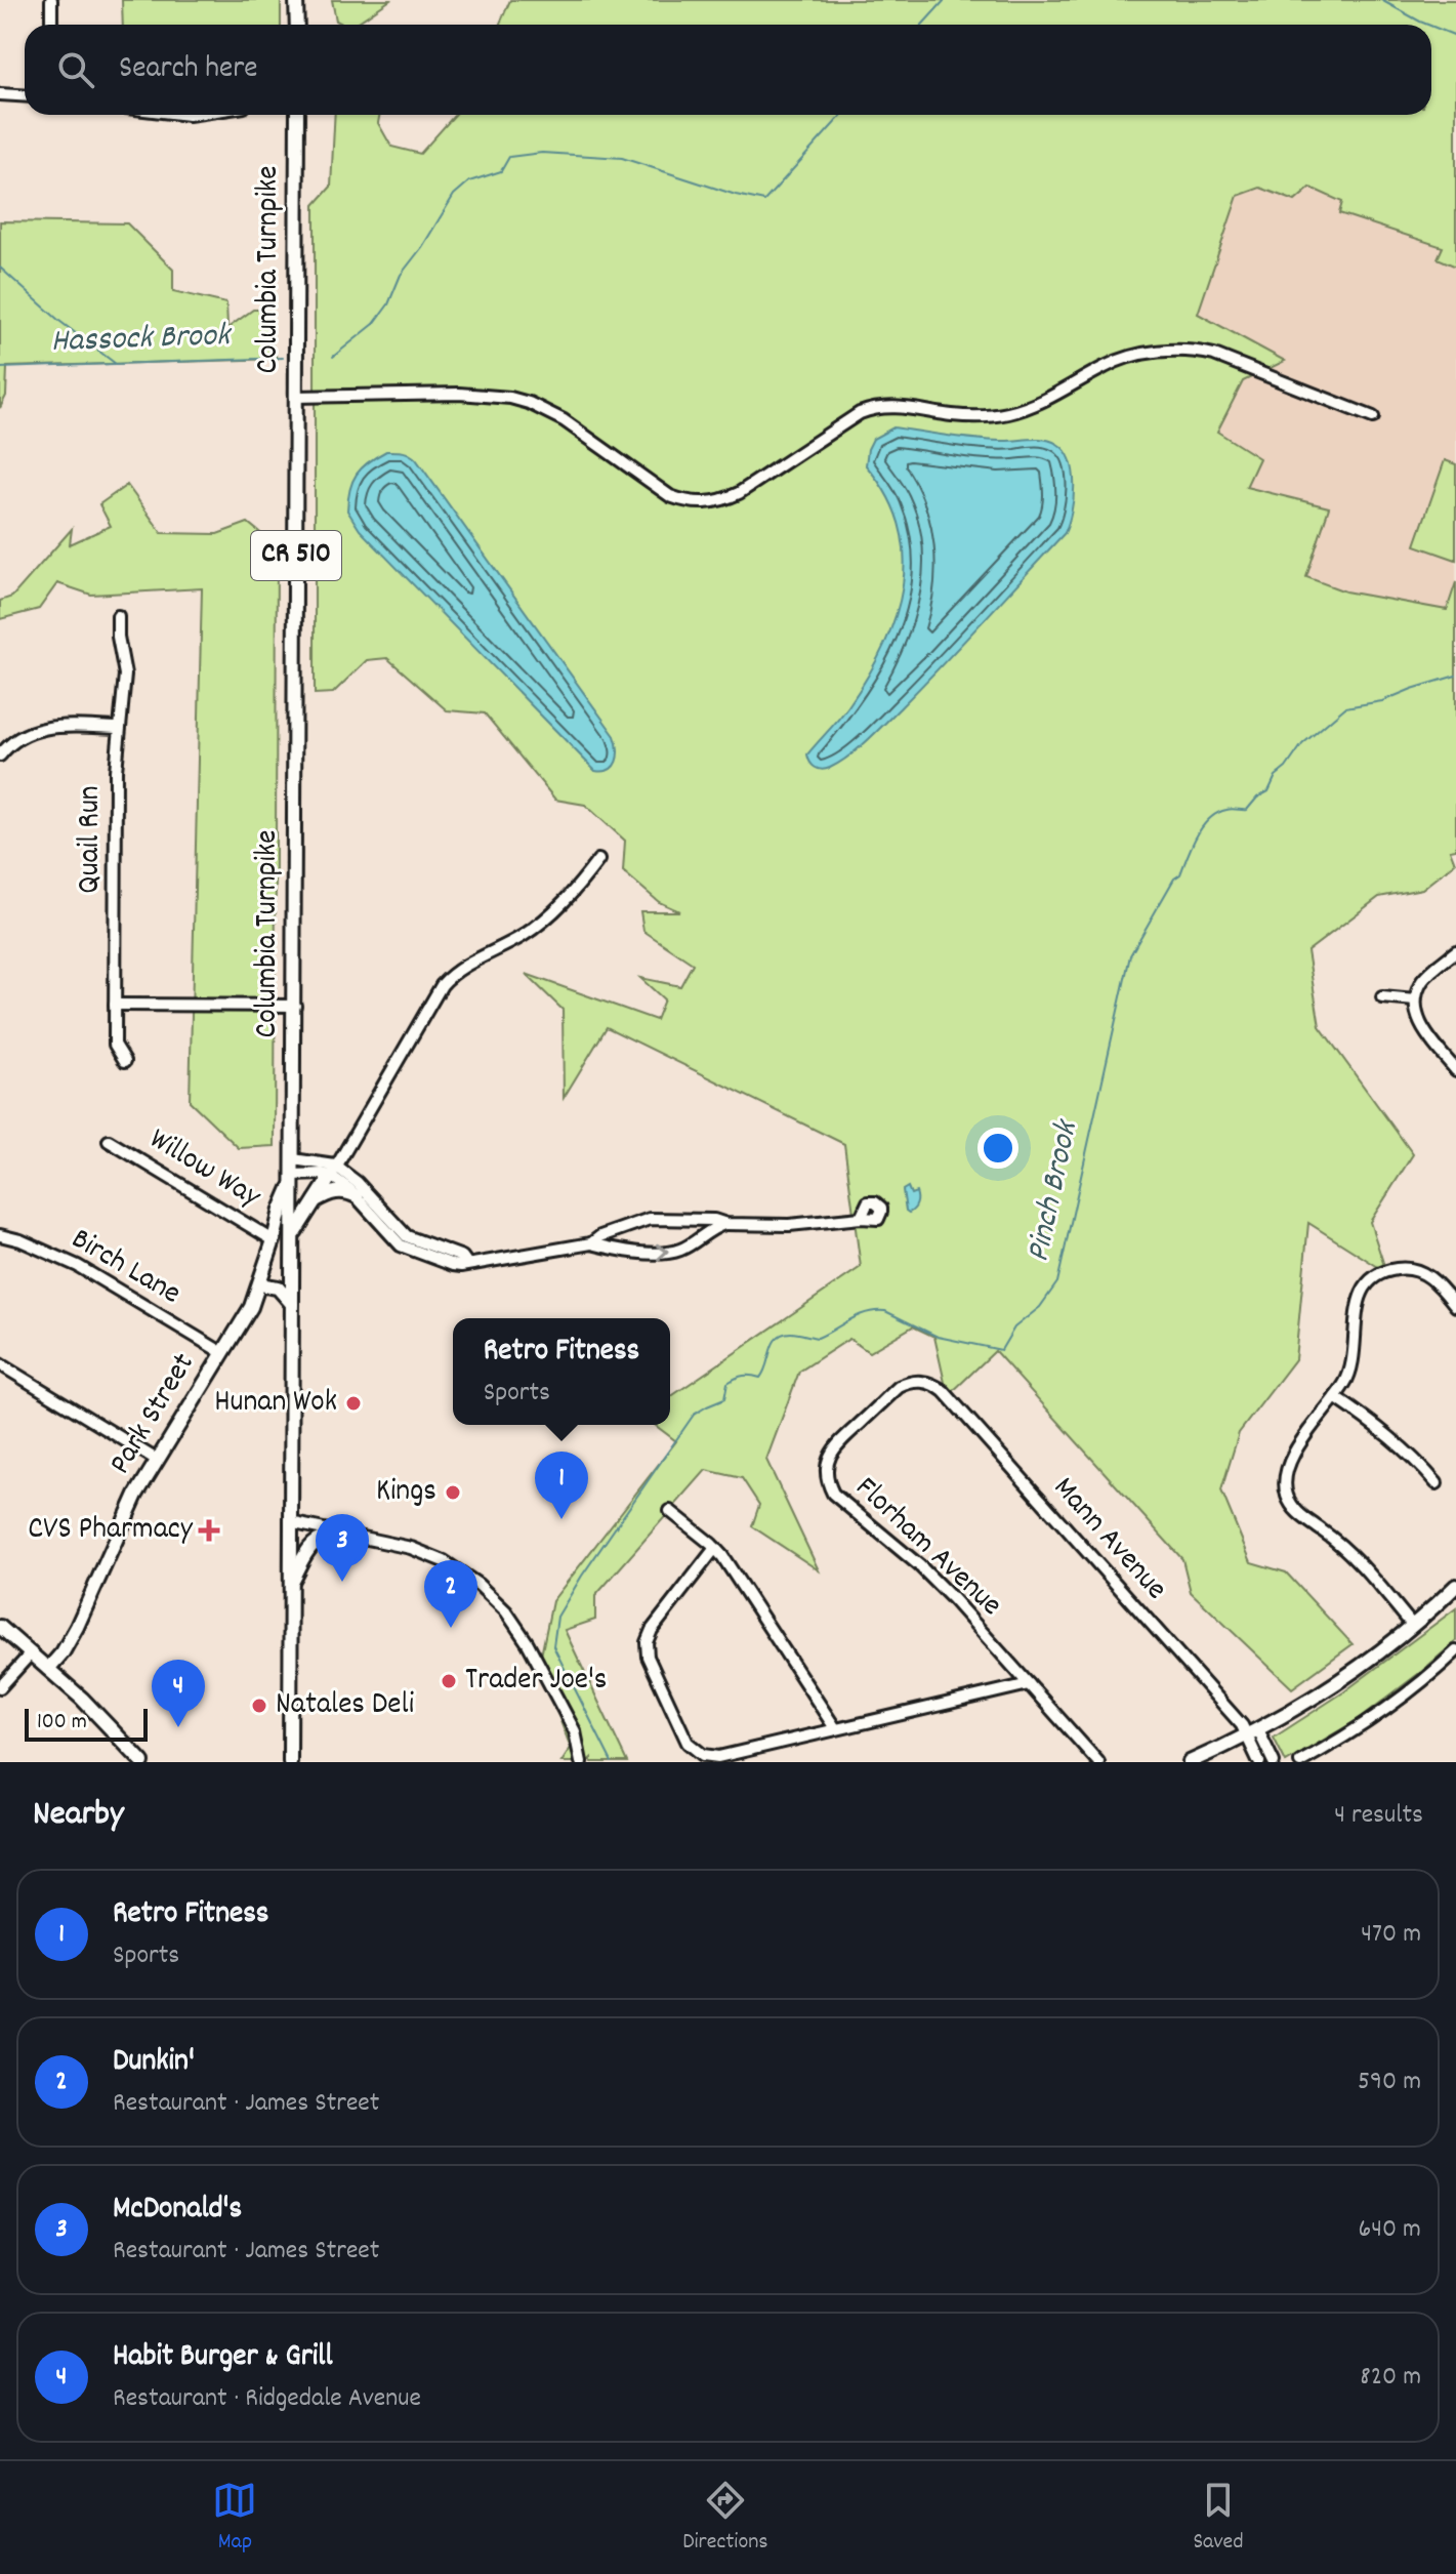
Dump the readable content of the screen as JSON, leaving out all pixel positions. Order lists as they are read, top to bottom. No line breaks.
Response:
{"streets":{"main road":["Columbia Turnpike","CR 510","Park Street"],"street":["Quail Run","Willow Way","Birch Lane","Mann Avenue","Florham Avenue"]},"crossings":[["Columbia Turnpike","Park Street"],["Willow Way","Park Street"],["Birch Lane","Park Street"],["Mann Avenue","Florham Avenue"]],"water":["Hassock Brook","Pinch Brook"],"places":{"other":["Hunan Wok","Kings","Trader Joe's","Natales Deli"],"health":["CVS Pharmacy"]},"scale_bar":"100 m","page":{"search":"Search here","popup":["Retro Fitness","Sports"],"pins":["1","3","2","4"],"scale":"100 m","heading":["Nearby","4 results"],"list":[{"mark":"1","name":"Retro Fitness","note":"Sports","value":"470 m"},{"mark":"2","name":"Dunkin'","note":"Restaurant · James Street","value":"590 m"},{"mark":"3","name":"McDonald's","note":"Restaurant · James Street","value":"640 m"},{"mark":"4","name":"Habit Burger & Grill","note":"Restaurant · Ridgedale Avenue","value":"820 m"}],"nav":["Map","Directions","Saved"]}}
